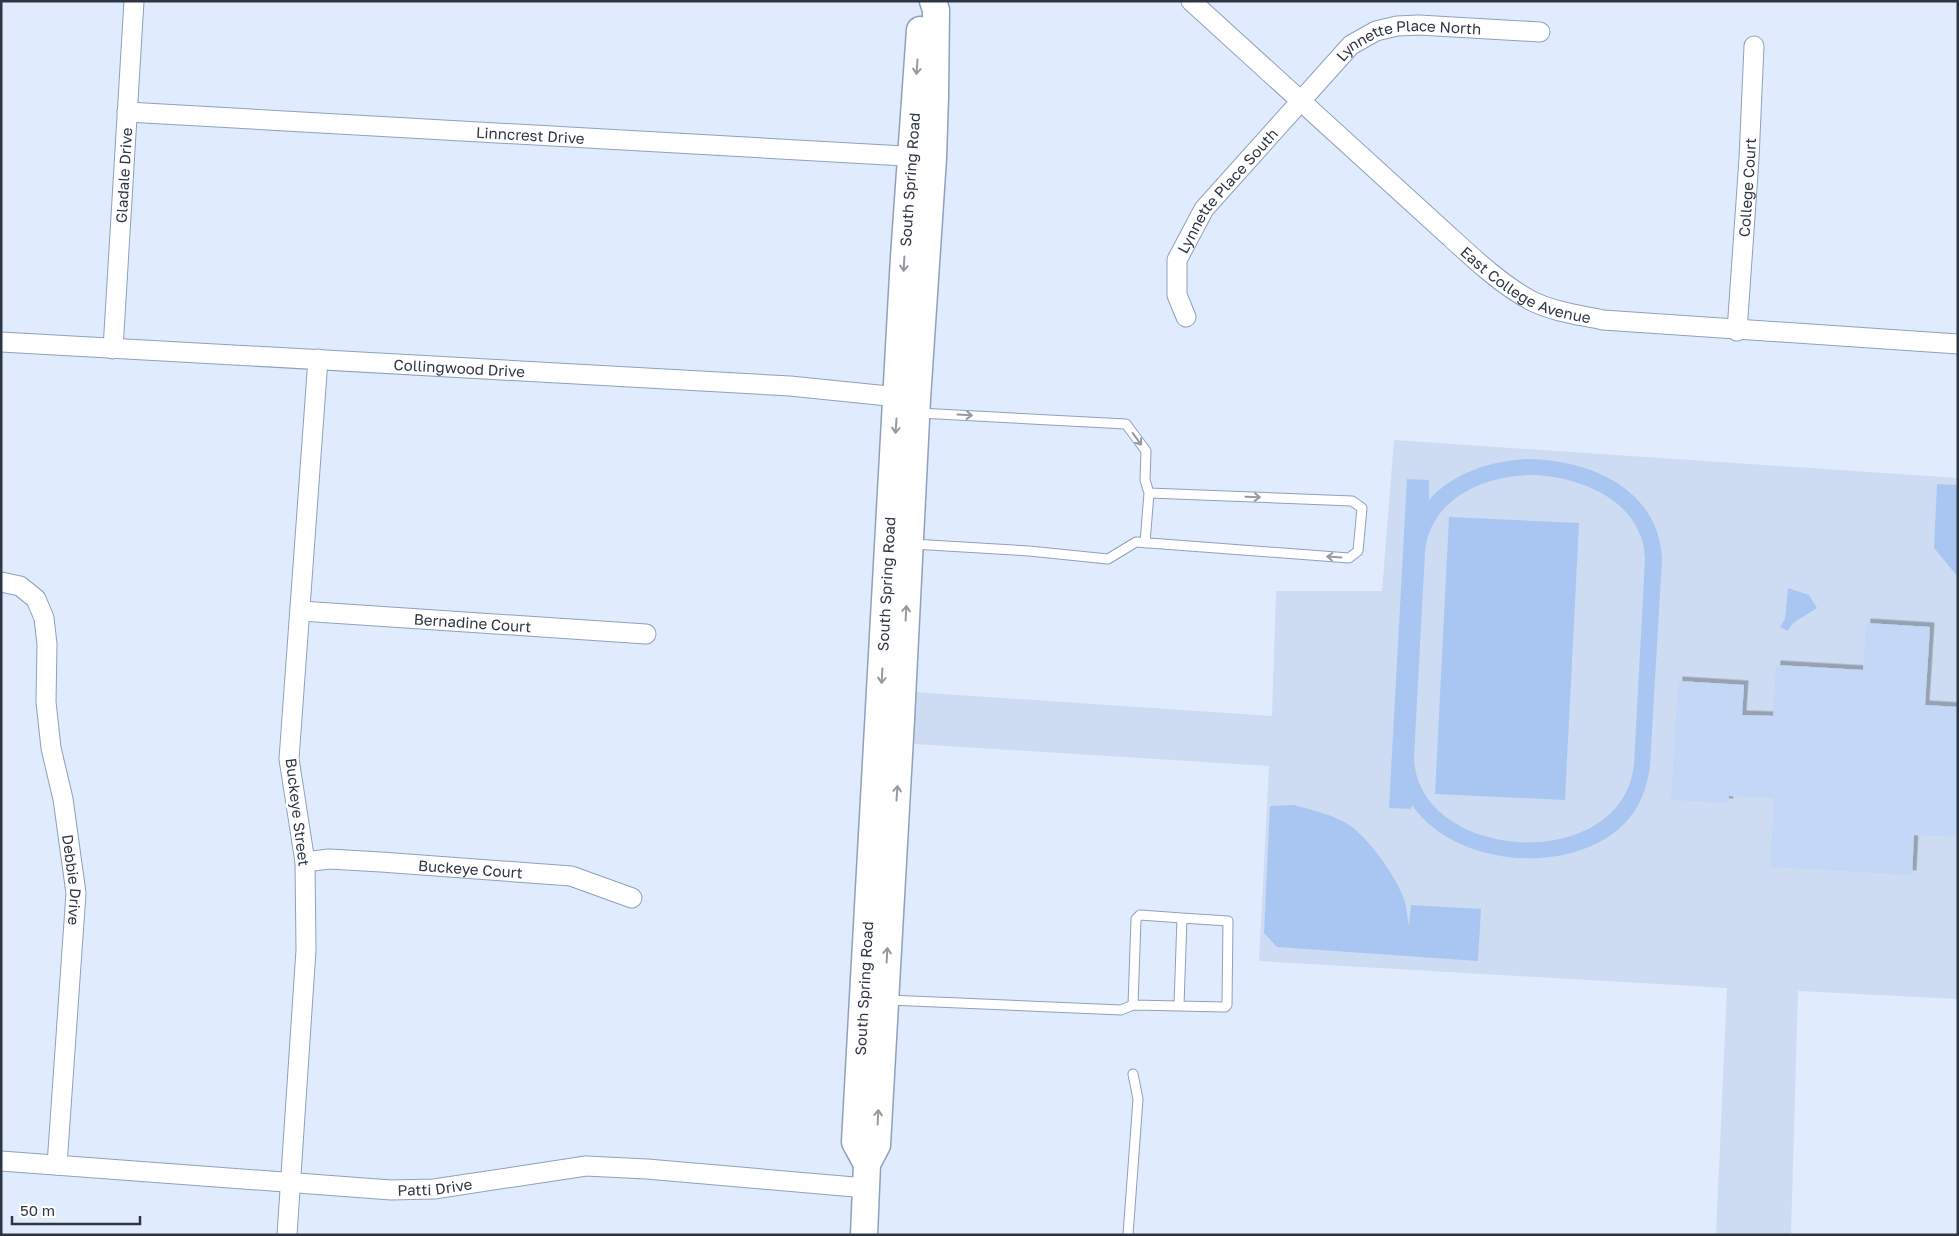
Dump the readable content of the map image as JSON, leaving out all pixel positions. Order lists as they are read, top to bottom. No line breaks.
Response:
{"streets":{"main road":["South Spring Road"],"street":["Lynnette Place North","Linncrest Drive","Gladale Drive","College Court","Lynnette Place South","East College Avenue","Collingwood Drive","Bernadine Court","Buckeye Street","Buckeye Court","Debbie Drive","Patti Drive"]},"crossings":[["Lynnette Place North","Lynnette Place South"],["Lynnette Place North","East College Avenue"],["Linncrest Drive","Gladale Drive"],["Linncrest Drive","South Spring Road"],["Gladale Drive","Collingwood Drive"],["South Spring Road","Collingwood Drive"],["South Spring Road","Patti Drive"],["College Court","East College Avenue"],["Lynnette Place South","East College Avenue"],["Collingwood Drive","Buckeye Street"],["Bernadine Court","Buckeye Street"],["Buckeye Street","Buckeye Court"],["Buckeye Street","Patti Drive"],["Debbie Drive","Patti Drive"]],"scale_bar":"50 m"}
